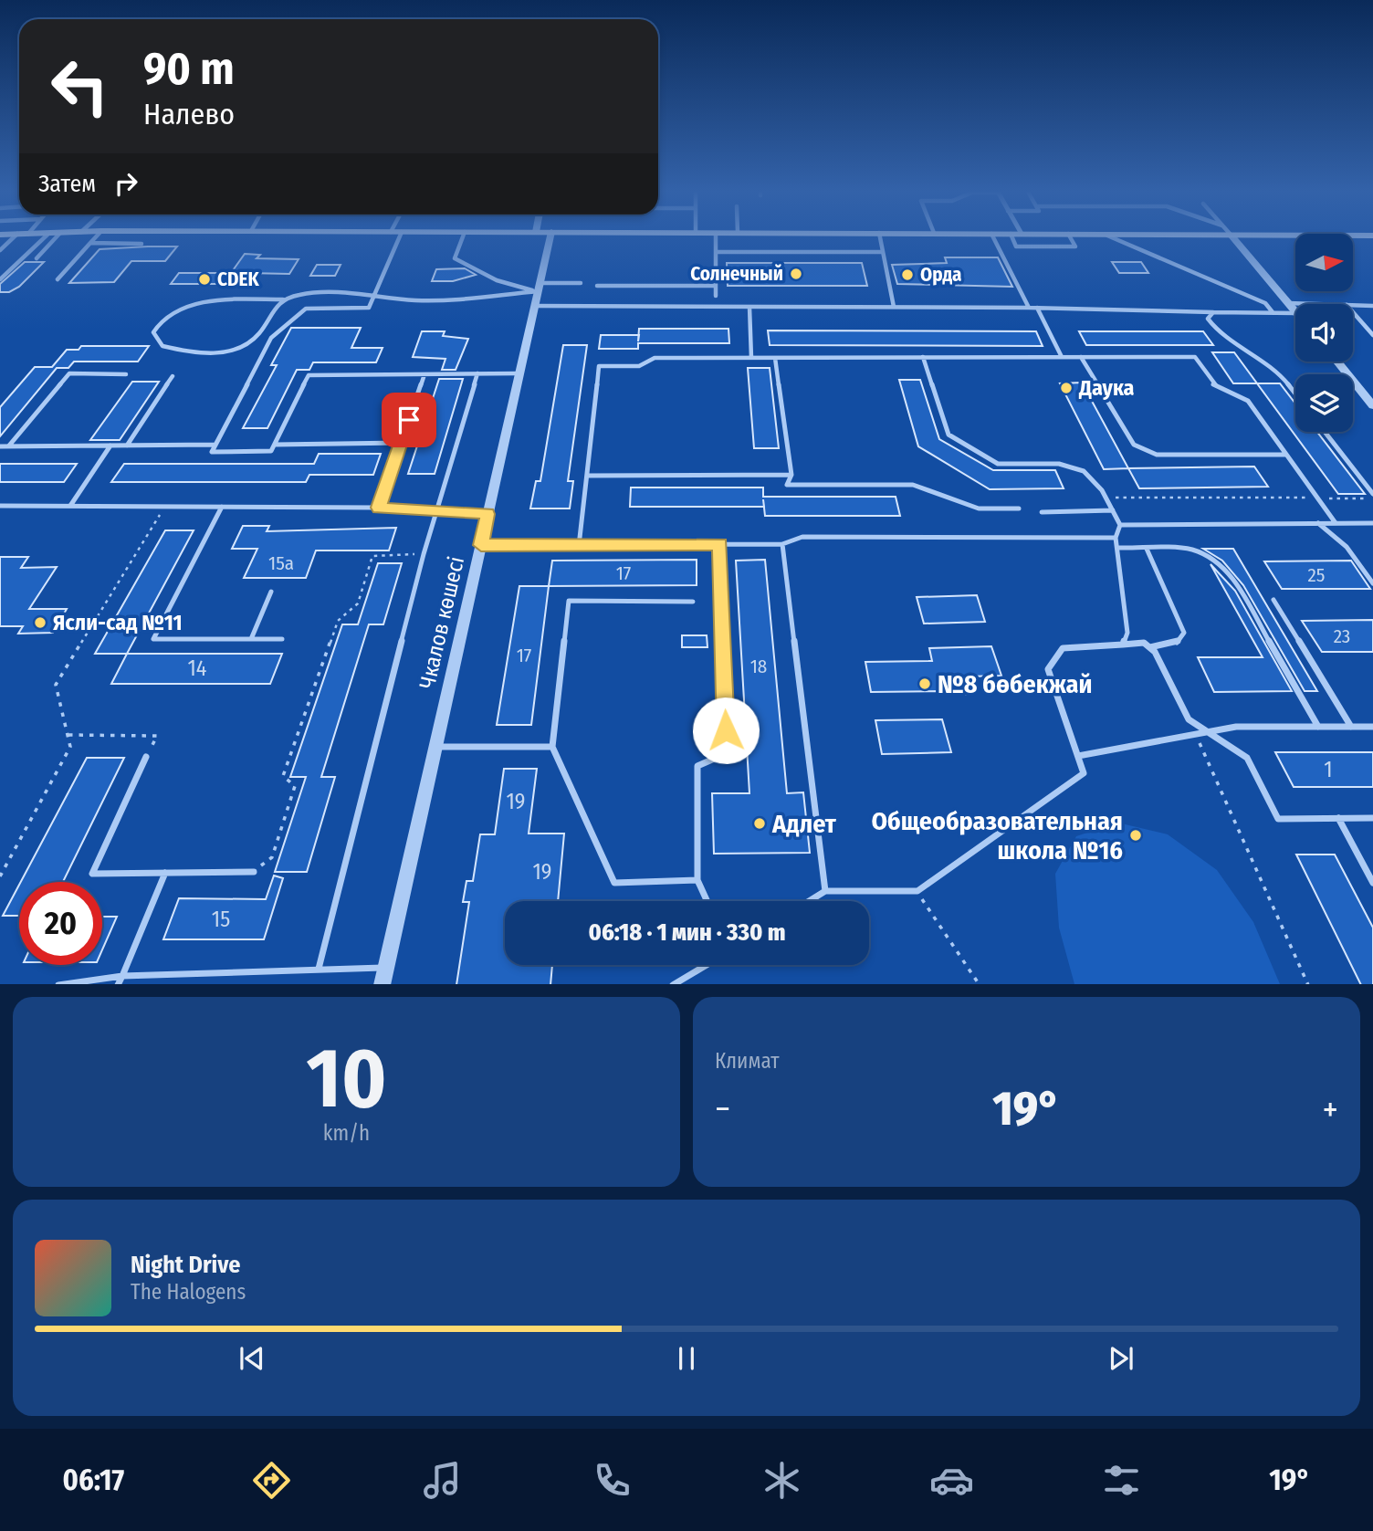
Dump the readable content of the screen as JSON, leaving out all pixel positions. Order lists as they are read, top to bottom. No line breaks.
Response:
{"streets":{"street":["Чкалов көшесі"]},"places":["Солнечный","Орда","CDEK","Даука","Ясли-сад №11","№8 бөбекжай","Адлет","Общеобразовательная школа №16"],"house_numbers":["15а","17","25","23","17","18","14","1","19","19","15"],"north":"right","page":{"turn":["90 m","Налево"],"then":"Затем","limit":"20","trip":"06:18 · 1 мин · 330 m","tile":[["10","km/h"],"Климат"],"heat":["−","19°","+"],"song":["Night Drive","The Halogens"],"tabs":["06:17","19°"]}}
